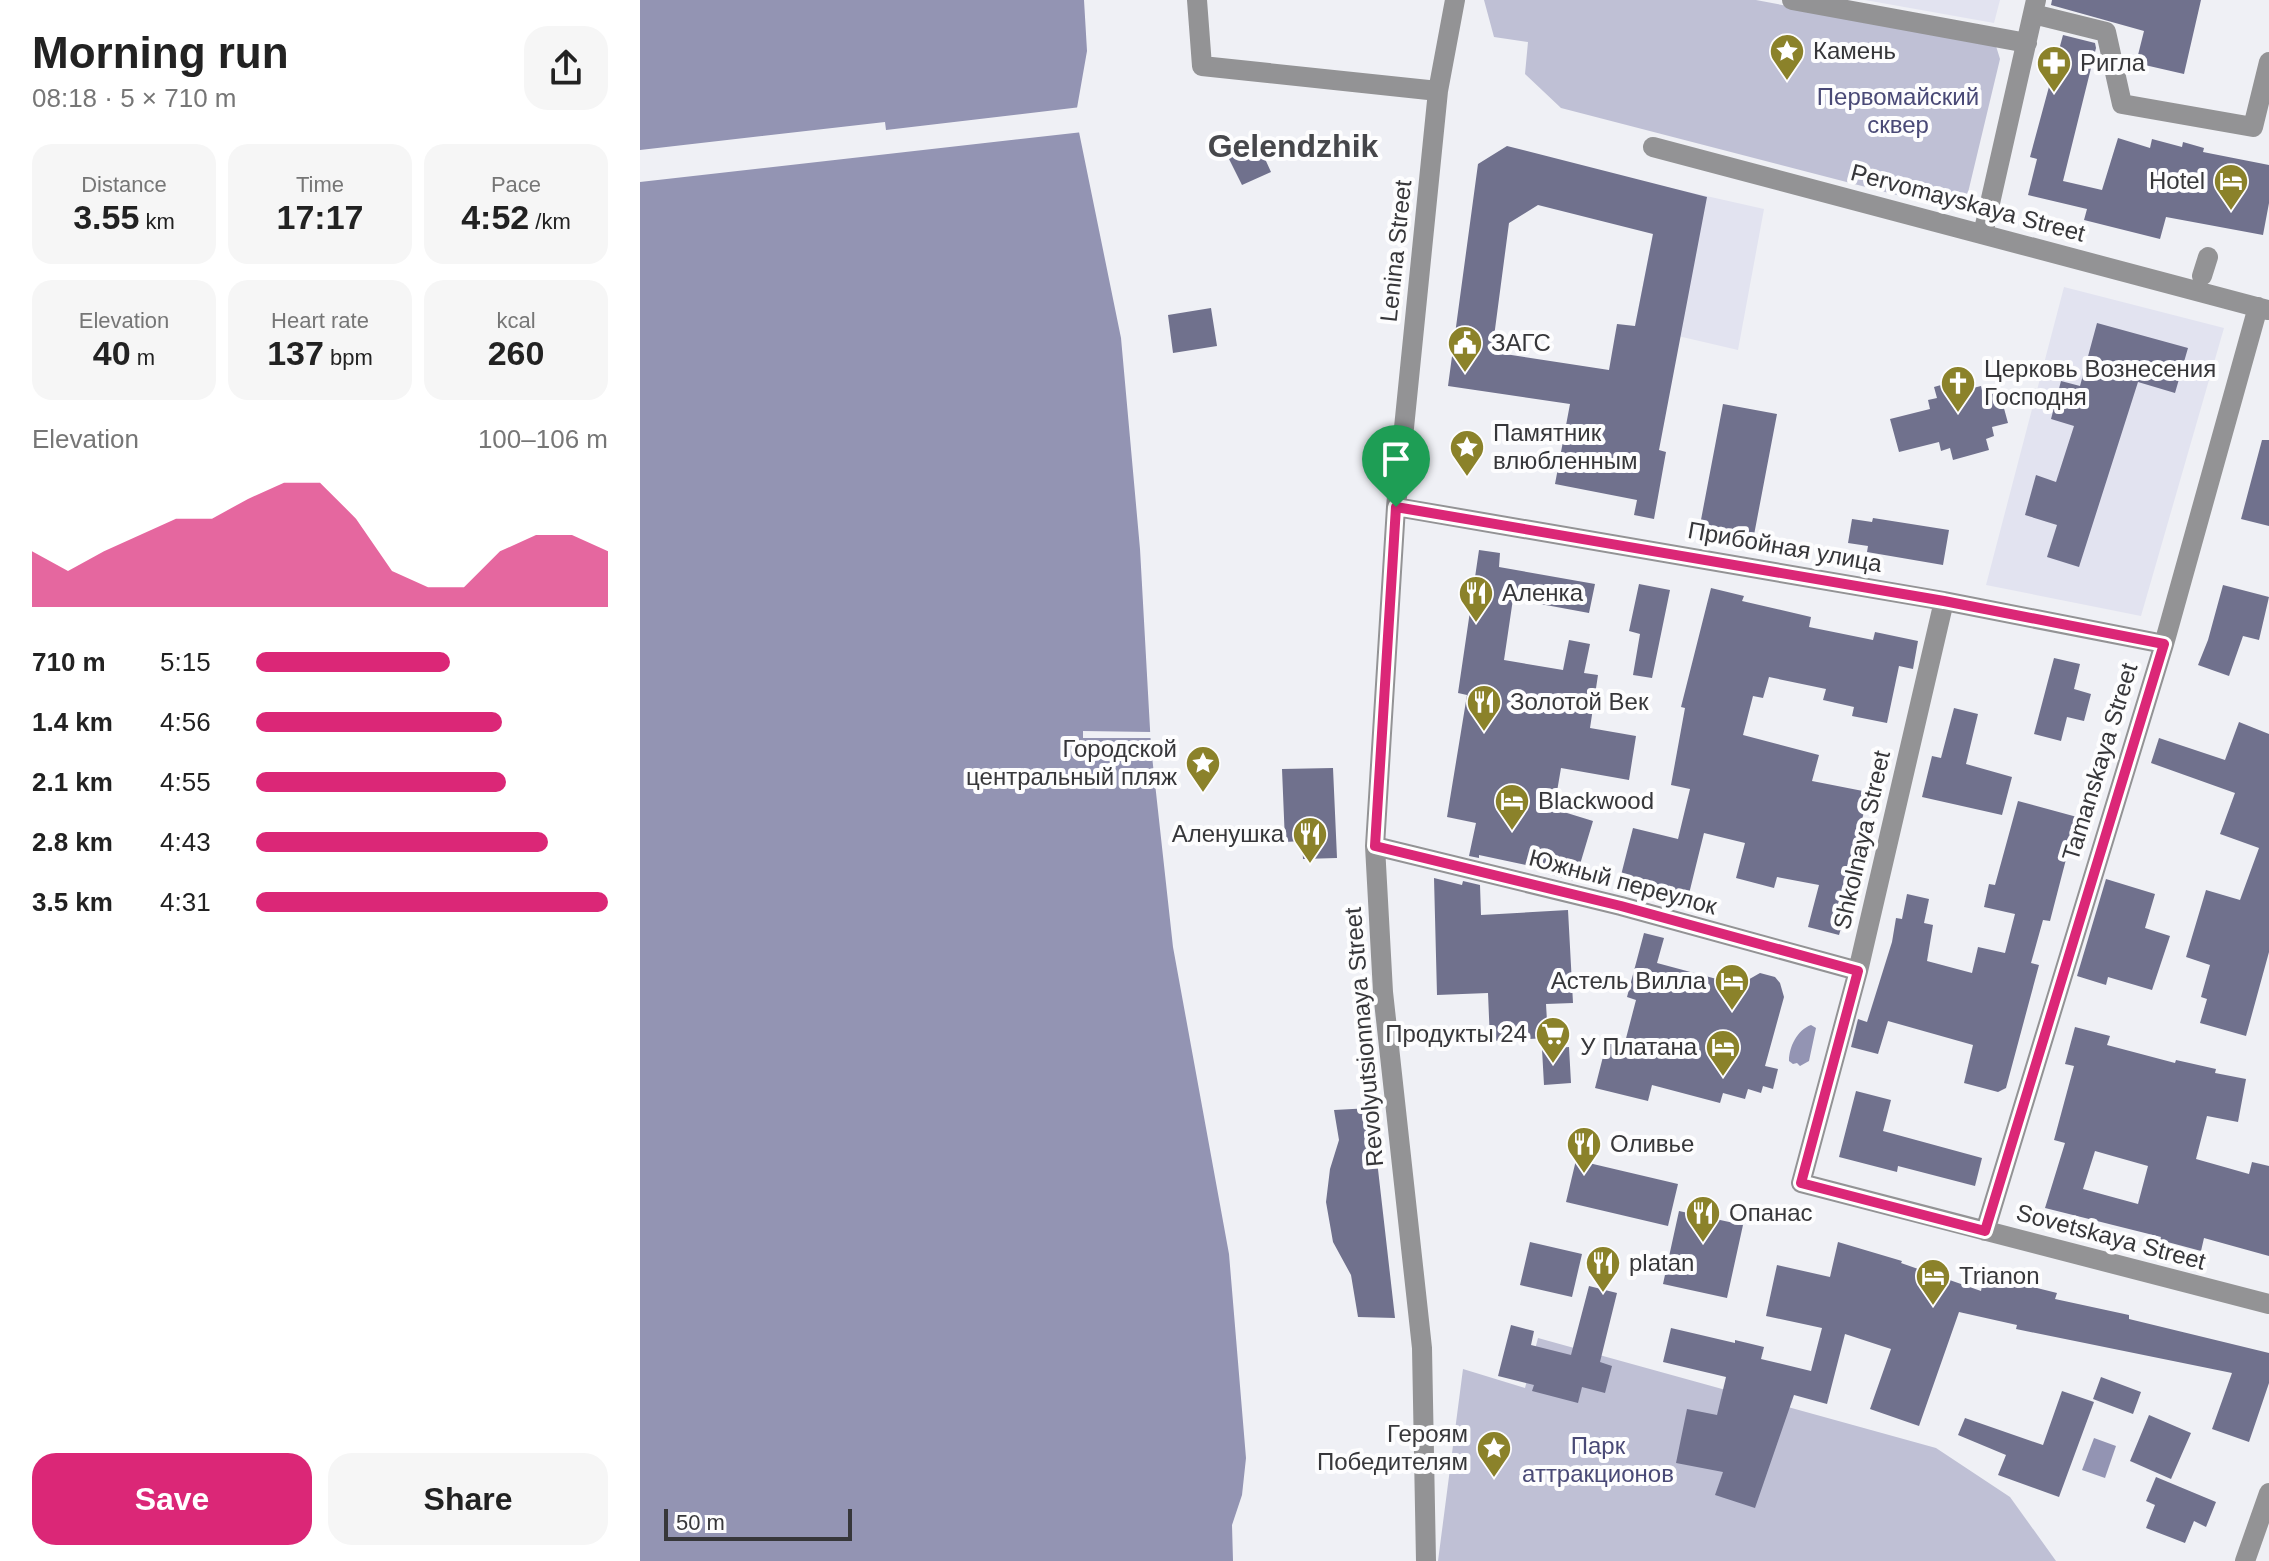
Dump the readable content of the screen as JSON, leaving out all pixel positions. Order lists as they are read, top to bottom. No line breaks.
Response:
{"streets":{"street":["Pervomayskaya Street","Lenina Street","Прибойная улица","Tamanskaya Street","Shkolnaya Street","Южный переулок","Revolyutsionnaya Street","Sovetskaya Street"]},"crossings":[["Pervomayskaya Street","Tamanskaya Street"],["Lenina Street","Прибойная улица"],["Lenina Street","Revolyutsionnaya Street"],["Прибойная улица","Tamanskaya Street"],["Прибойная улица","Shkolnaya Street"],["Прибойная улица","Revolyutsionnaya Street"],["Tamanskaya Street","Sovetskaya Street"],["Shkolnaya Street","Южный переулок"],["Shkolnaya Street","Sovetskaya Street"],["Южный переулок","Revolyutsionnaya Street"]],"districts":["Gelendzhik"],"parks":["Первомайский сквер","Парк аттракционов"],"places":{"place":["Камень","Памятник влюбленным","Городской центральный пляж","Героям Победителям"],"pharmacy":["Ригла"],"hotel":["Hotel","Blackwood","Астель Вилла","У Платана","Trianon"],"public building":["ЗАГС"],"church":["Церковь Вознесения Господня"],"restaurant":["Аленка","Золотой Век","Аленушка","Оливье","Опанас","platan"],"supermarket":["Продукты 24"]},"scale_bar":"50 m","page":{"heading":["Morning run","08:18 · 5 × 710 m"],"stats":[["Distance","3.55 km"],["Time","17:17"],["Pace","4:52 /km"],["Elevation","40 m"],["Heart rate","137 bpm"],["kcal","260"]],"chart":["Elevation","100–106 m"],"list":[{"name":"710 m","note":"5:15"},{"name":"1.4 km","note":"4:56"},{"name":"2.1 km","note":"4:55"},{"name":"2.8 km","note":"4:43"},{"name":"3.5 km","note":"4:31"}],"buttons":["Save","Share"],"scale":"50 m"}}
